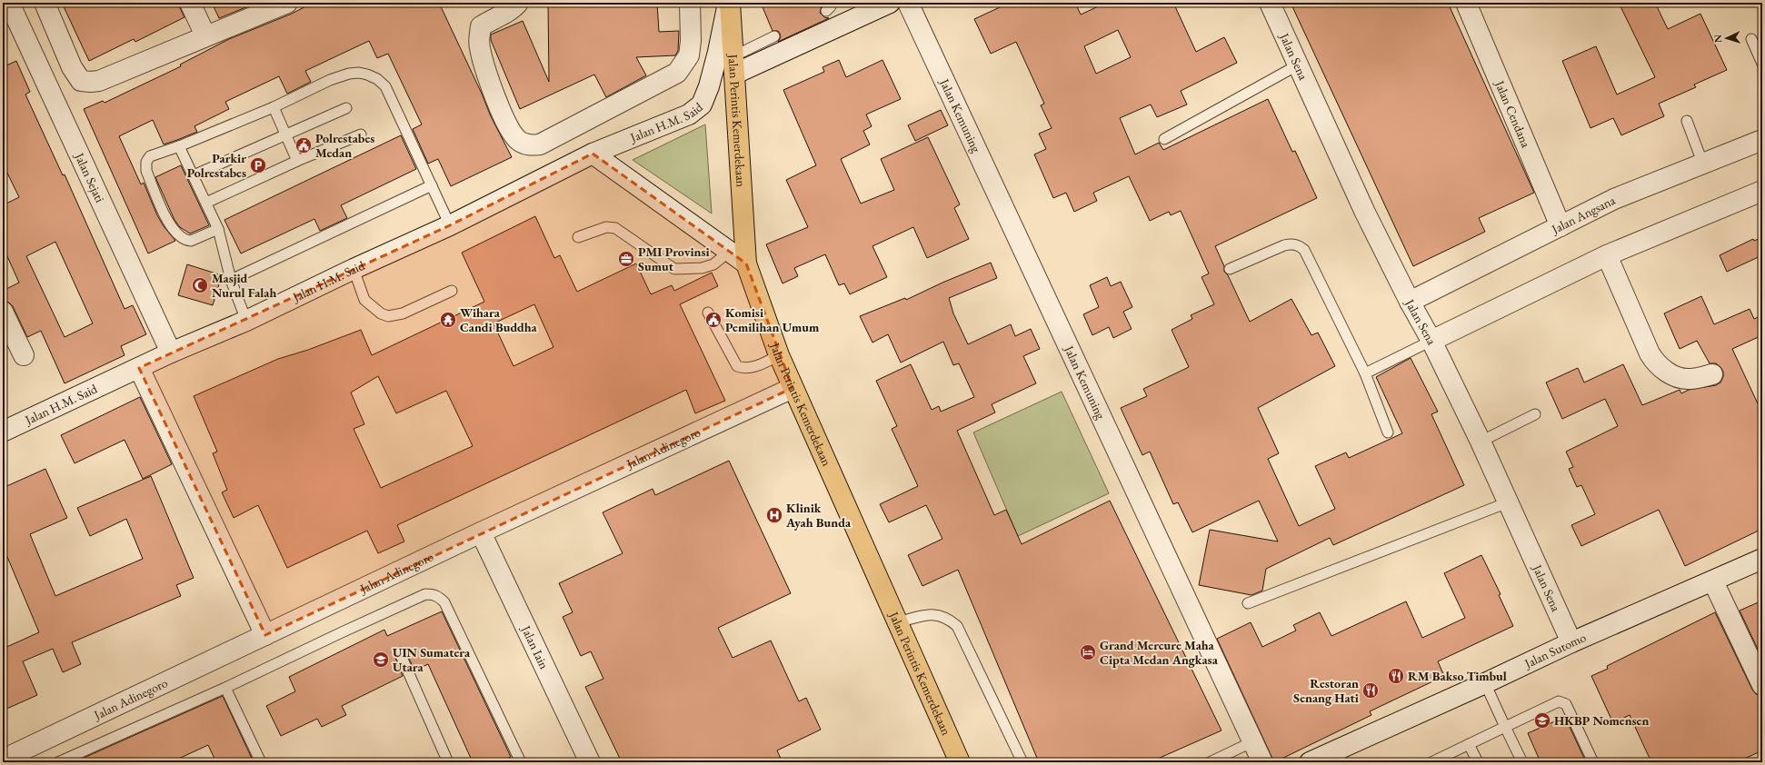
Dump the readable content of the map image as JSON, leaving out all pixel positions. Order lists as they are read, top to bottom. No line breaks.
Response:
{"streets":{"main road":["Jalan Perintis Kemerdekaan"],"street":["Jalan Sena","Jalan Cendana","Jalan Kemuning","Jalan H.M. Said","Jalan Sejati","Jalan Angsana","Jalan Adinegoro","Jalan Iain","Jalan Sutomo"]},"crossings":[["Jalan Sena","Jalan Angsana"],["Jalan Sena","Jalan Sutomo"],["Jalan Cendana","Jalan Angsana"],["Jalan H.M. Said","Jalan Perintis Kemerdekaan"],["Jalan H.M. Said","Jalan Sejati"],["Jalan Perintis Kemerdekaan","Jalan Adinegoro"],["Jalan Adinegoro","Jalan Iain"]],"places":{"public building":["Polrestabes Medan","Komisi Pemilihan Umum"],"parking":["Parkir Polrestabes"],"office":["PMI Provinsi Sumut"],"mosque":["Masjid Nurul Falah"],"temple":["Wihara Candi Buddha"],"hospital":["Klinik Ayah Bunda"],"hotel":["Grand Mercure Maha Cipta Medan Angkasa"],"school or university":["UIN Sumatera Utara","HKBP Nomensen"],"restaurant":["RM Bakso Timbul","Restoran Senang Hati"]},"north":"left"}
